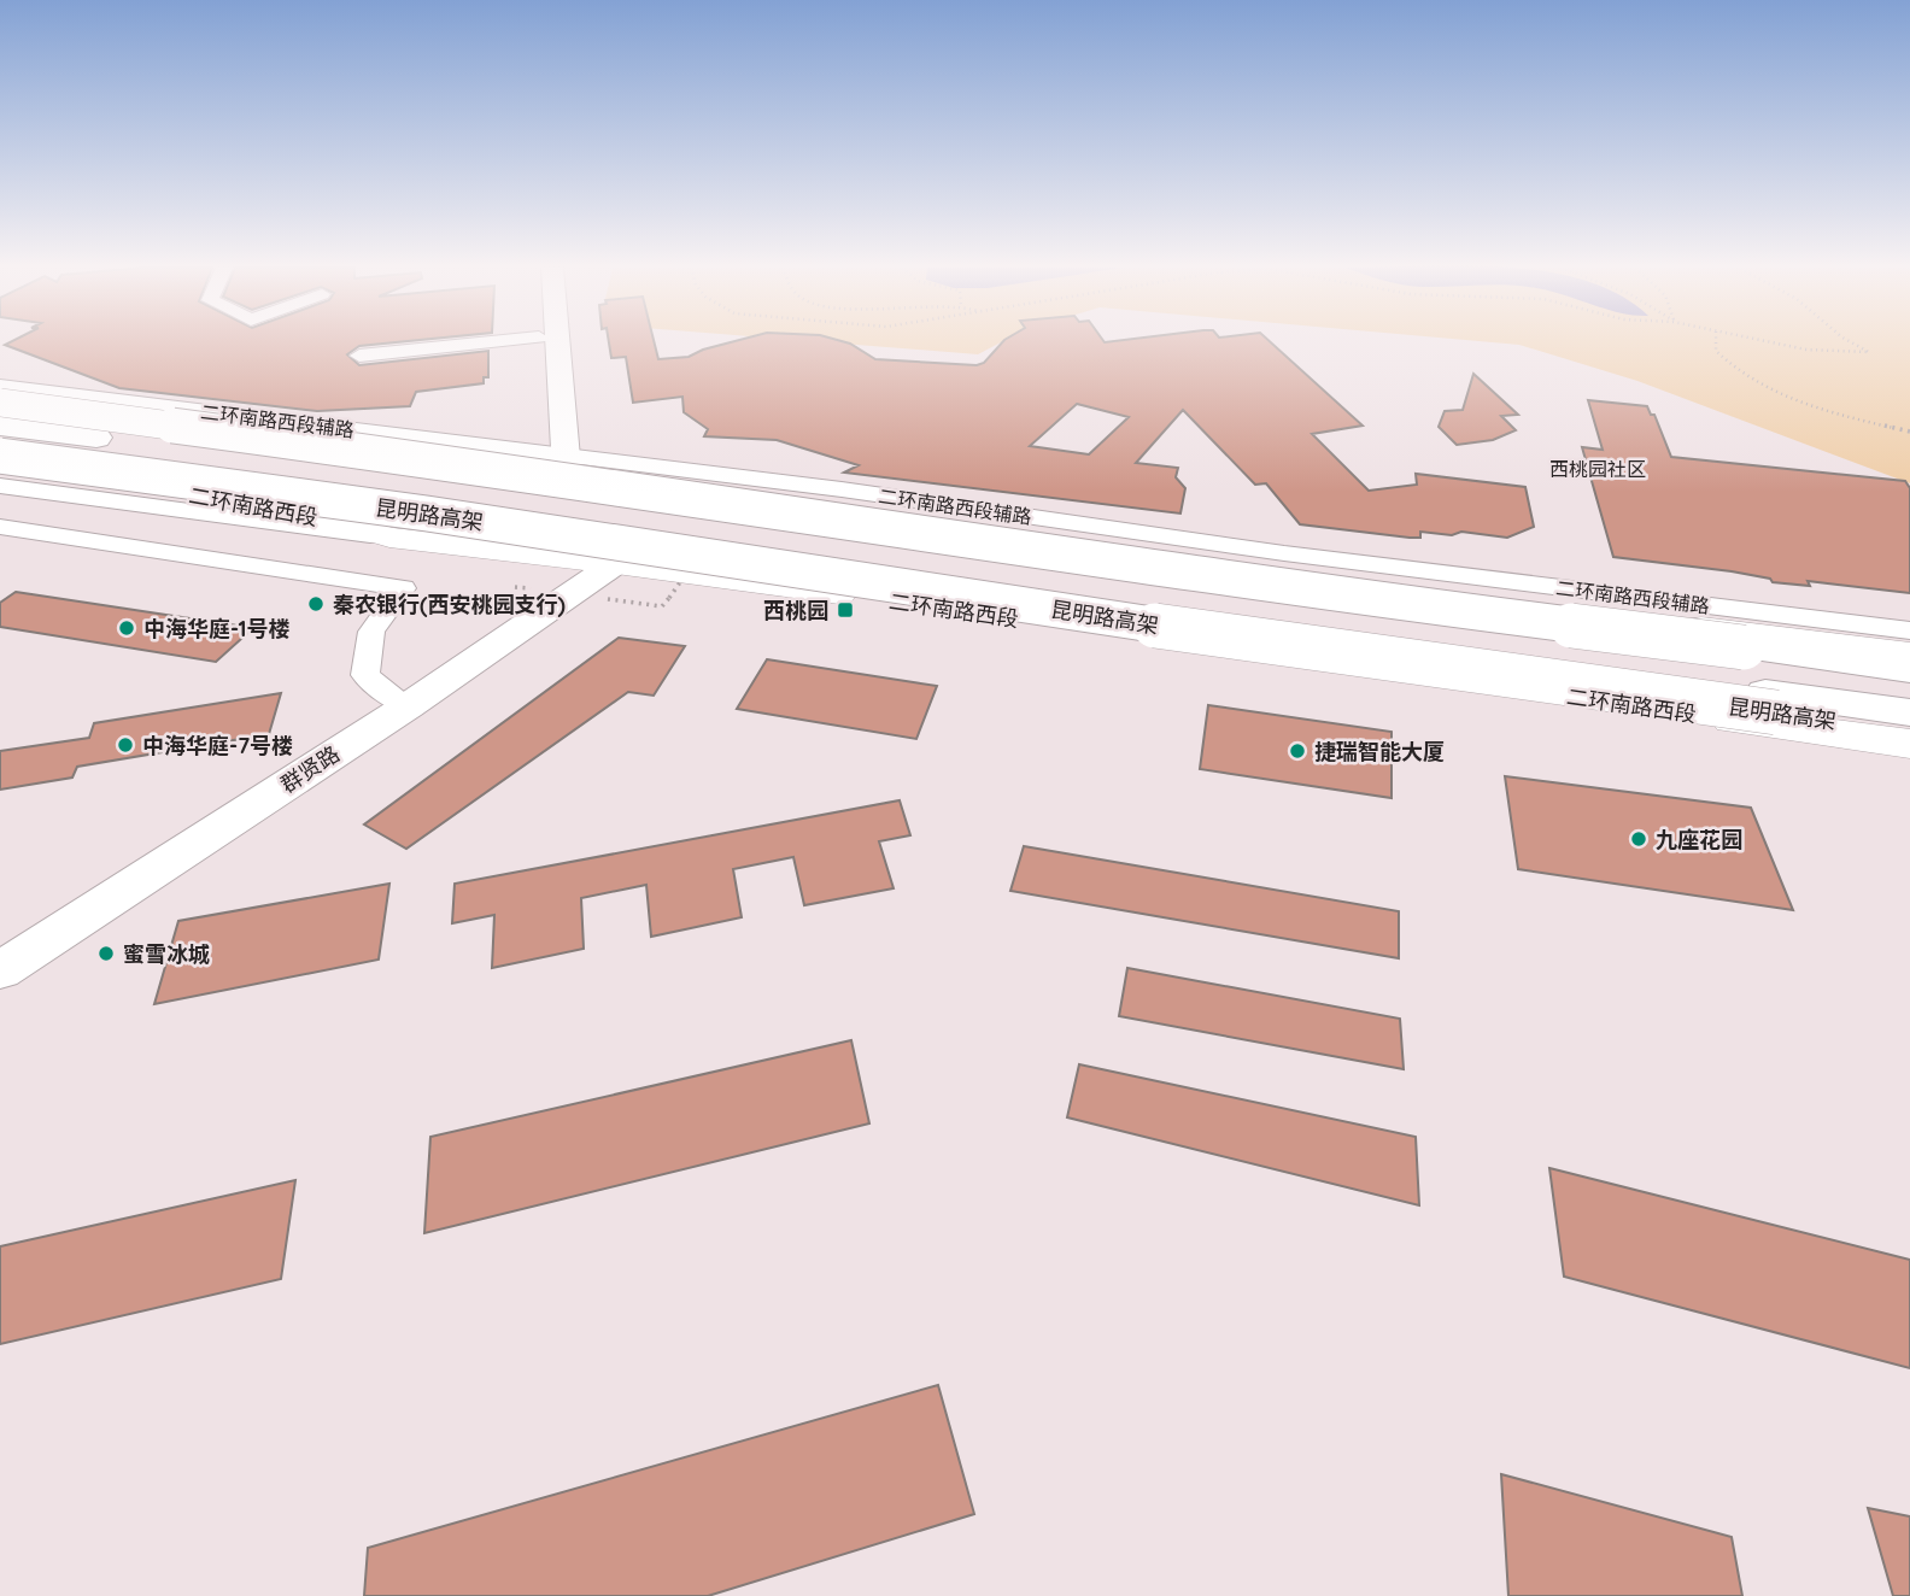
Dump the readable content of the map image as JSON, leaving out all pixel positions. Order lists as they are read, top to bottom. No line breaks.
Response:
{"streets":{"highway":["二环南路西段","昆明路高架"],"street":["二环南路西段辅路","群贤路"]},"crossings":[["二环南路西段","昆明路高架"],["二环南路西段","群贤路"]],"districts":["西桃园社区"],"places":{"other":["秦农银行(西安桃园支行)","中海华庭-1号楼","中海华庭-7号楼","捷瑞智能大厦","九座花园","蜜雪冰城"],"transit":["西桃园"]}}
